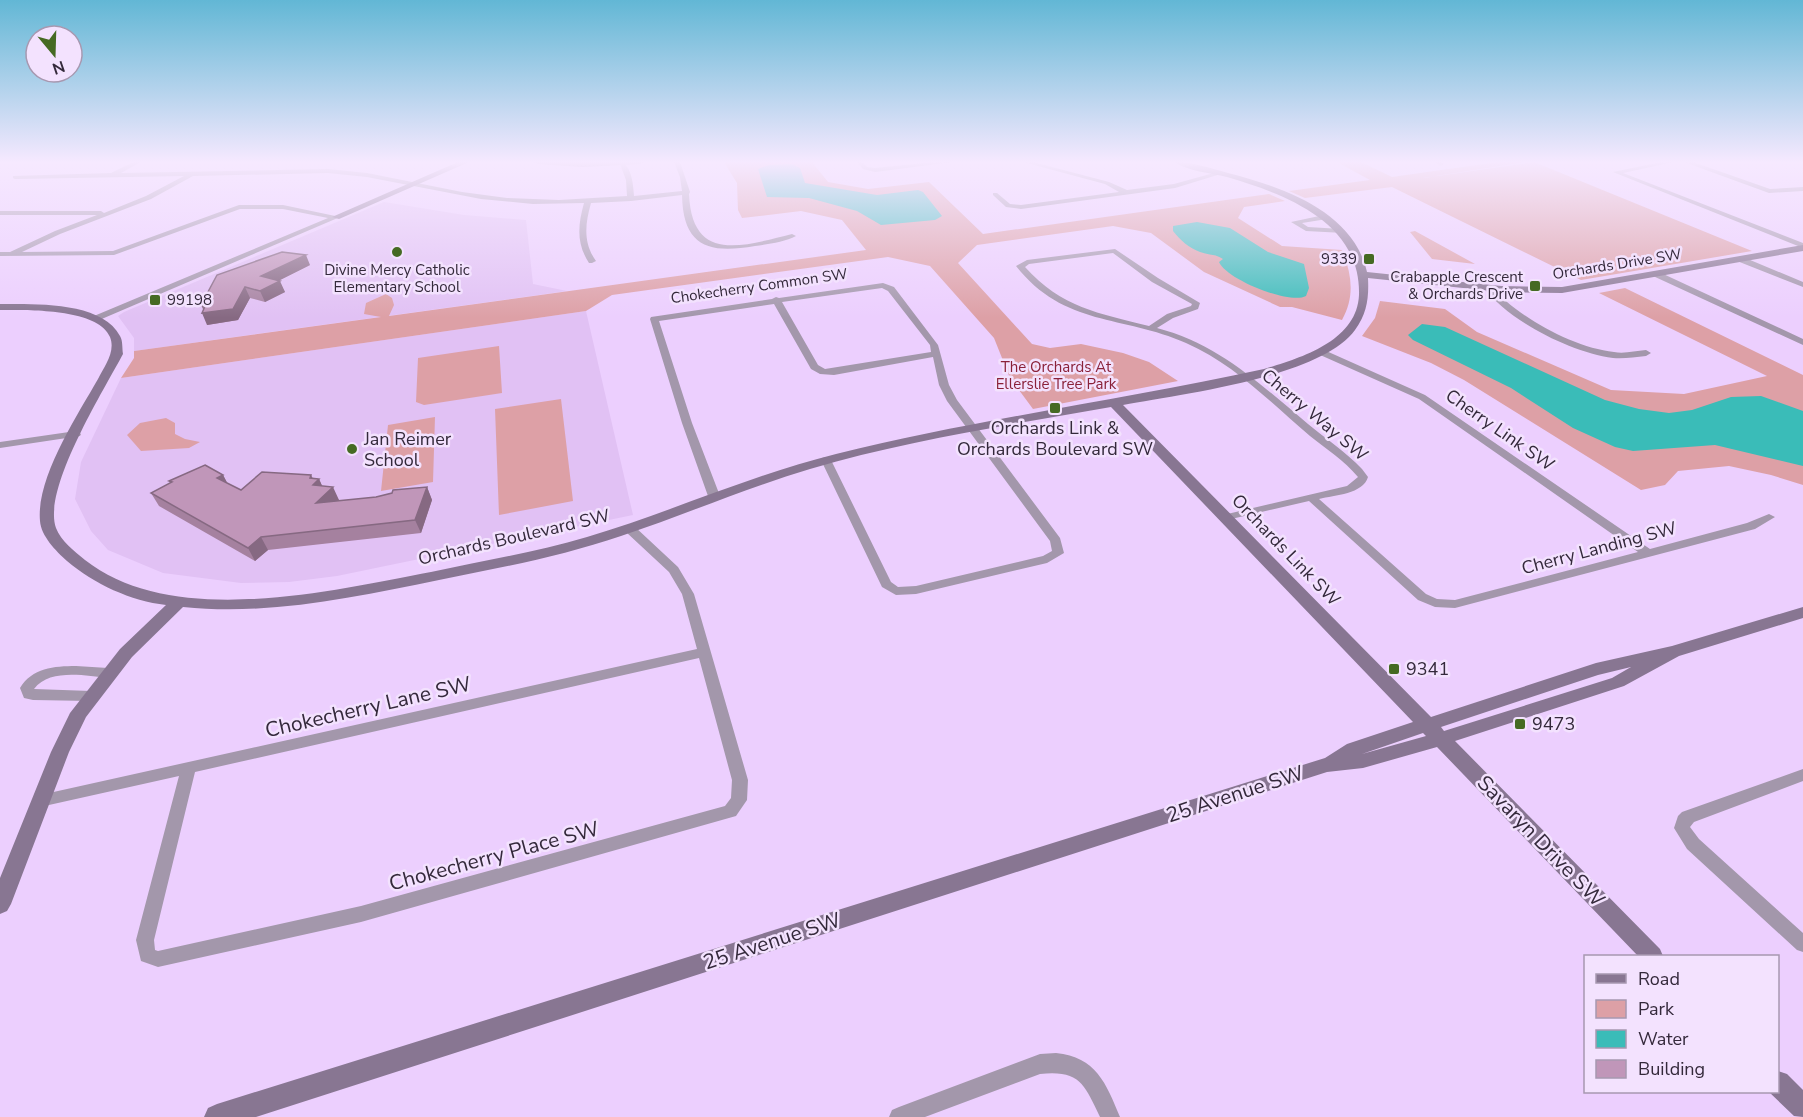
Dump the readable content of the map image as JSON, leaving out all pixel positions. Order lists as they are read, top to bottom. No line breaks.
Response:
{"streets":{"street":["Orchards Drive SW","Chokecherry Common SW","Cherry Way SW","Cherry Link SW","Orchards Boulevard SW","Cherry Landing SW","Orchards Link SW","Chokecherry Lane SW","25 Avenue SW","Savaryn Drive SW","Chokecherry Place SW"]},"crossings":[["Orchards Drive SW","Orchards Boulevard SW"],["Chokecherry Common SW","Orchards Boulevard SW"],["Cherry Way SW","Orchards Boulevard SW"],["Cherry Way SW","Cherry Landing SW"],["Cherry Way SW","Orchards Link SW"],["Cherry Link SW","Orchards Boulevard SW"],["Cherry Link SW","Cherry Landing SW"],["Orchards Boulevard SW","Orchards Link SW"],["Orchards Boulevard SW","Chokecherry Place SW"],["Orchards Link SW","25 Avenue SW"],["Orchards Link SW","Savaryn Drive SW"],["Chokecherry Lane SW","Chokecherry Place SW"],["25 Avenue SW","Savaryn Drive SW"]],"parks":["The Orchards At Ellerslie Tree Park"],"places":{"other":["Divine Mercy Catholic Elementary School","Jan Reimer School"],"transit":["9339","Crabapple Crescent & Orchards Drive","99198","Orchards Link & Orchards Boulevard SW","9341","9473"]},"legend":["Road","Park","Water","Building"],"north":"bottom"}
